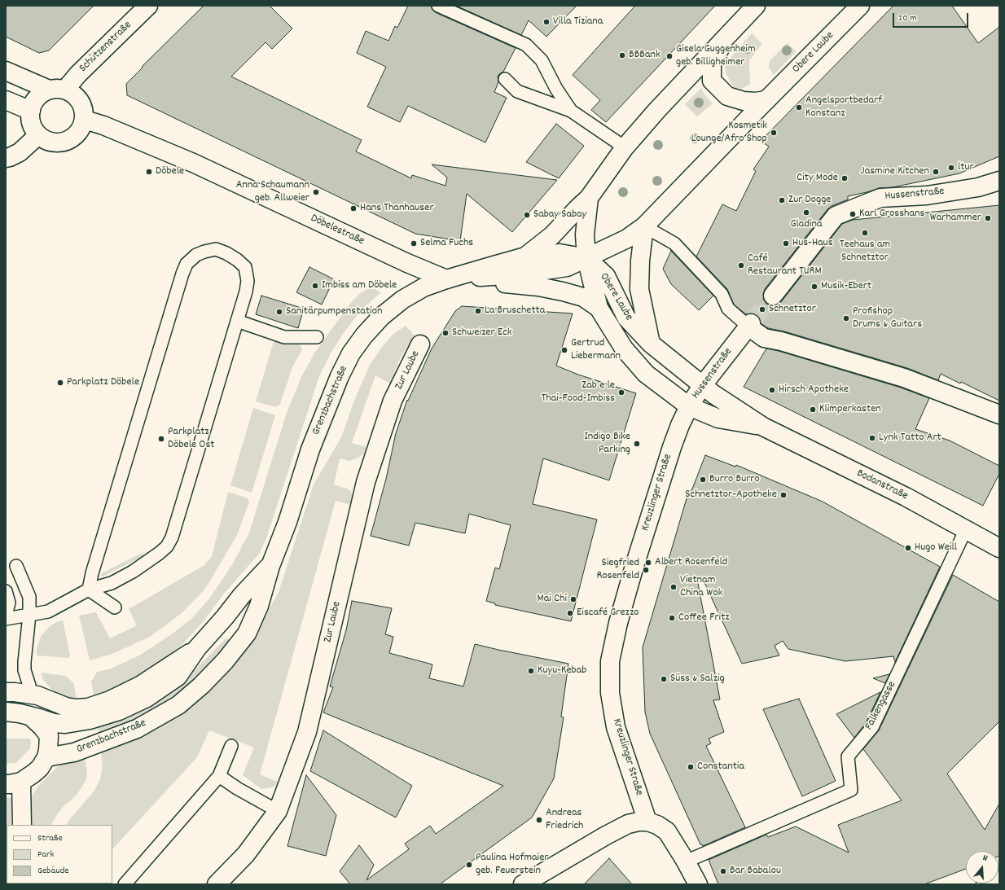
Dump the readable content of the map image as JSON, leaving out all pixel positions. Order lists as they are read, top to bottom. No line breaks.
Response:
{"streets":{"street":["Schützenstraße","Obere Laube","Hussenstraße","Döbelestraße","Zur Laube","Grenzbachstraße","Bodanstraße","Kreuzlinger Straße"],"lane":["Falkengasse"]},"crossings":[["Schützenstraße","Döbelestraße"],["Obere Laube","Hussenstraße"],["Obere Laube","Döbelestraße"],["Obere Laube","Bodanstraße"],["Hussenstraße","Bodanstraße"],["Hussenstraße","Kreuzlinger Straße"],["Döbelestraße","Grenzbachstraße"],["Döbelestraße","Bodanstraße"],["Bodanstraße","Kreuzlinger Straße"],["Bodanstraße","Falkengasse"]],"places":["Villa Tiziana","BBBank","Gisela Guggenheim geb. Billigheimer","Angelsportbedarf Konstanz","Kosmetik Lounge/Afro Shop","ltur","Döbele","Jasmine Kitchen","City Mode","Anna Schaumann geb. Allweier","Zur Dogge","Hans Thanhauser","Gladina","Karl Grosshans","Sabay Sabay","Warhammer","Teehaus am Schnetztor","Selma Fuchs","Hus-Haus","Café Restaurant TURM","Imbiss am Döbele","Musik-Ebert","Schnetztor","La Bruschetta","Sanitärpumpenstation","Profishop Drums & Guitars","Schweizer Eck","Gertrud Liebermann","Parkplatz Döbele","Hirsch Apotheke","Zab e le Thai-Food-Imbiss","Klimperkasten","Lynk Tatto Art","Parkplatz Döbele Ost","Indigo Bike Parking","Burro Burro","Schnetztor-Apotheke","Hugo Weill","Albert Rosenfeld","Siegfried Rosenfeld","Vietnam China Wok","Mai Chi","Eiscafé Grezzo","Coffee Fritz","Kuyu-Kebab","Süss & Salzig","Constantia","Andreas Friedrich","Paulina Hofmaier geb. Feuerstein","Bar Babalou"],"legend":["Straße","Park","Gebäude"],"scale_bar":"20 m","north":"top"}
